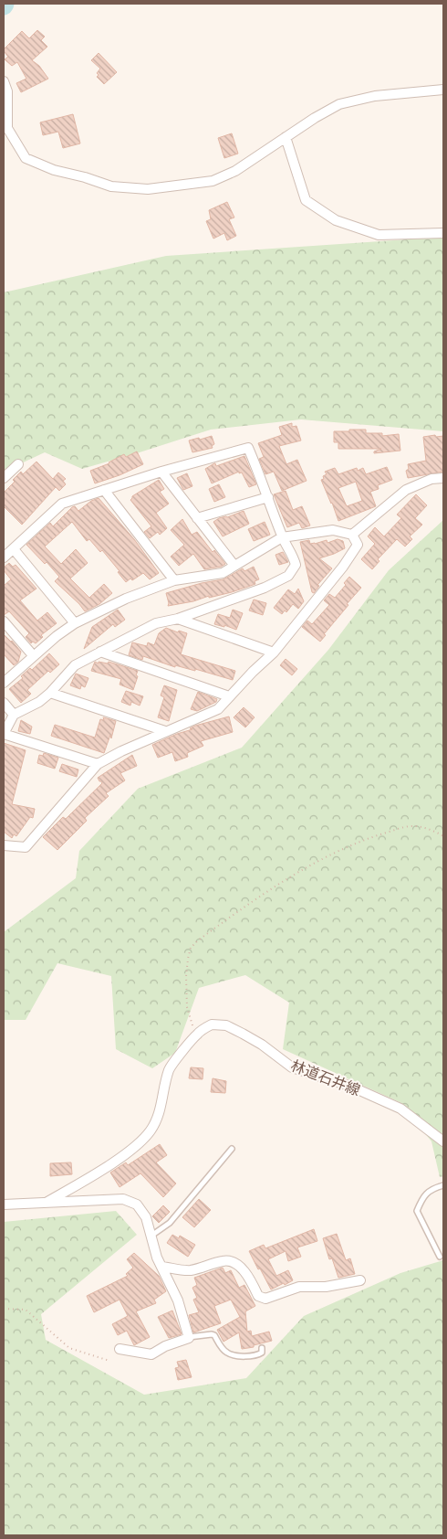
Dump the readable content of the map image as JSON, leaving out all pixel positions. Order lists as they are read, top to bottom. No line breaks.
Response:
{"streets":{"street":["林道石井線"]}}
